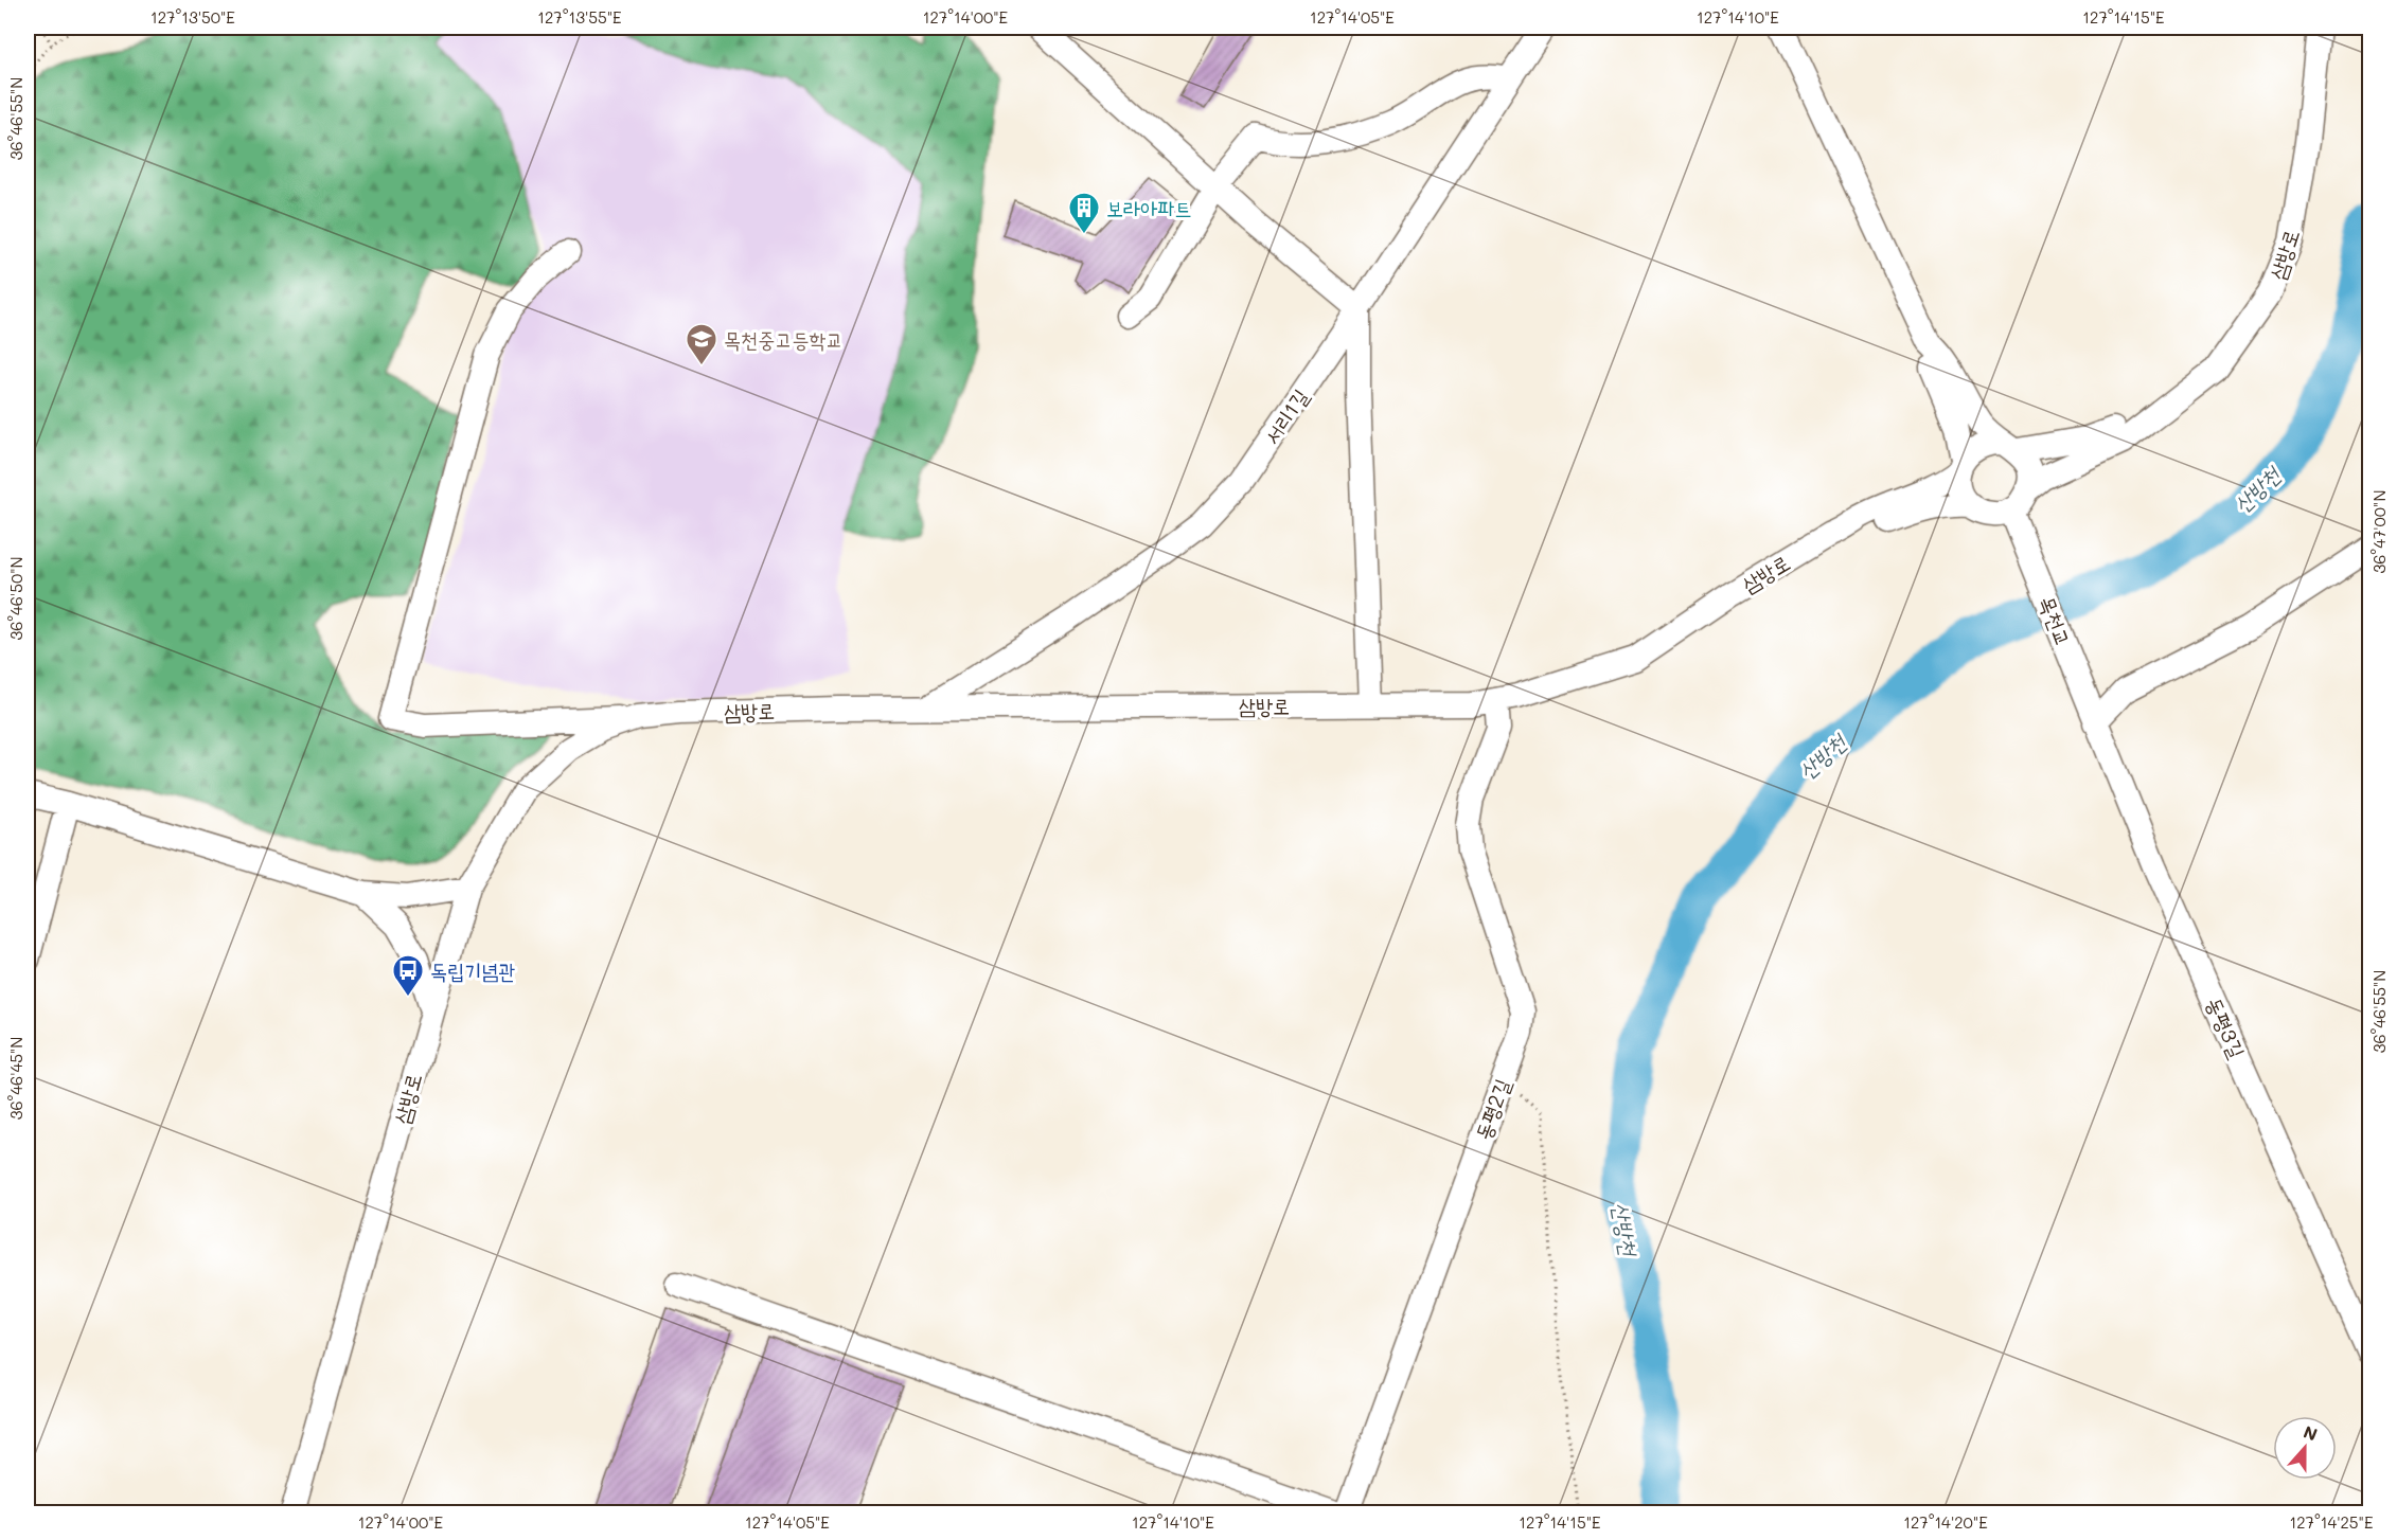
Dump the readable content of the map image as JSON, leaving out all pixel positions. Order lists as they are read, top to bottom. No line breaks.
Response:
{"streets":{"street":["삼방로","서리1길","목천교","동평3길","동평2길"]},"crossings":[["삼방로","서리1길"],["삼방로","목천교"],["삼방로","동평2길"],["목천교","동평3길"]],"water":["산방천"],"places":{"building":["보라아파트"],"school or university":["목천중고등학교"],"bus stop":["독립기념관"]},"north":"top","coordinates":["127°13'50\"E","127°13'55\"E","127°14'00\"E","127°14'05\"E","127°14'10\"E","127°14'15\"E","36°46'55\"N","36°47'00\"N","36°46'50\"N","36°46'45\"N","127°14'20\"E","127°14'25\"E"]}
